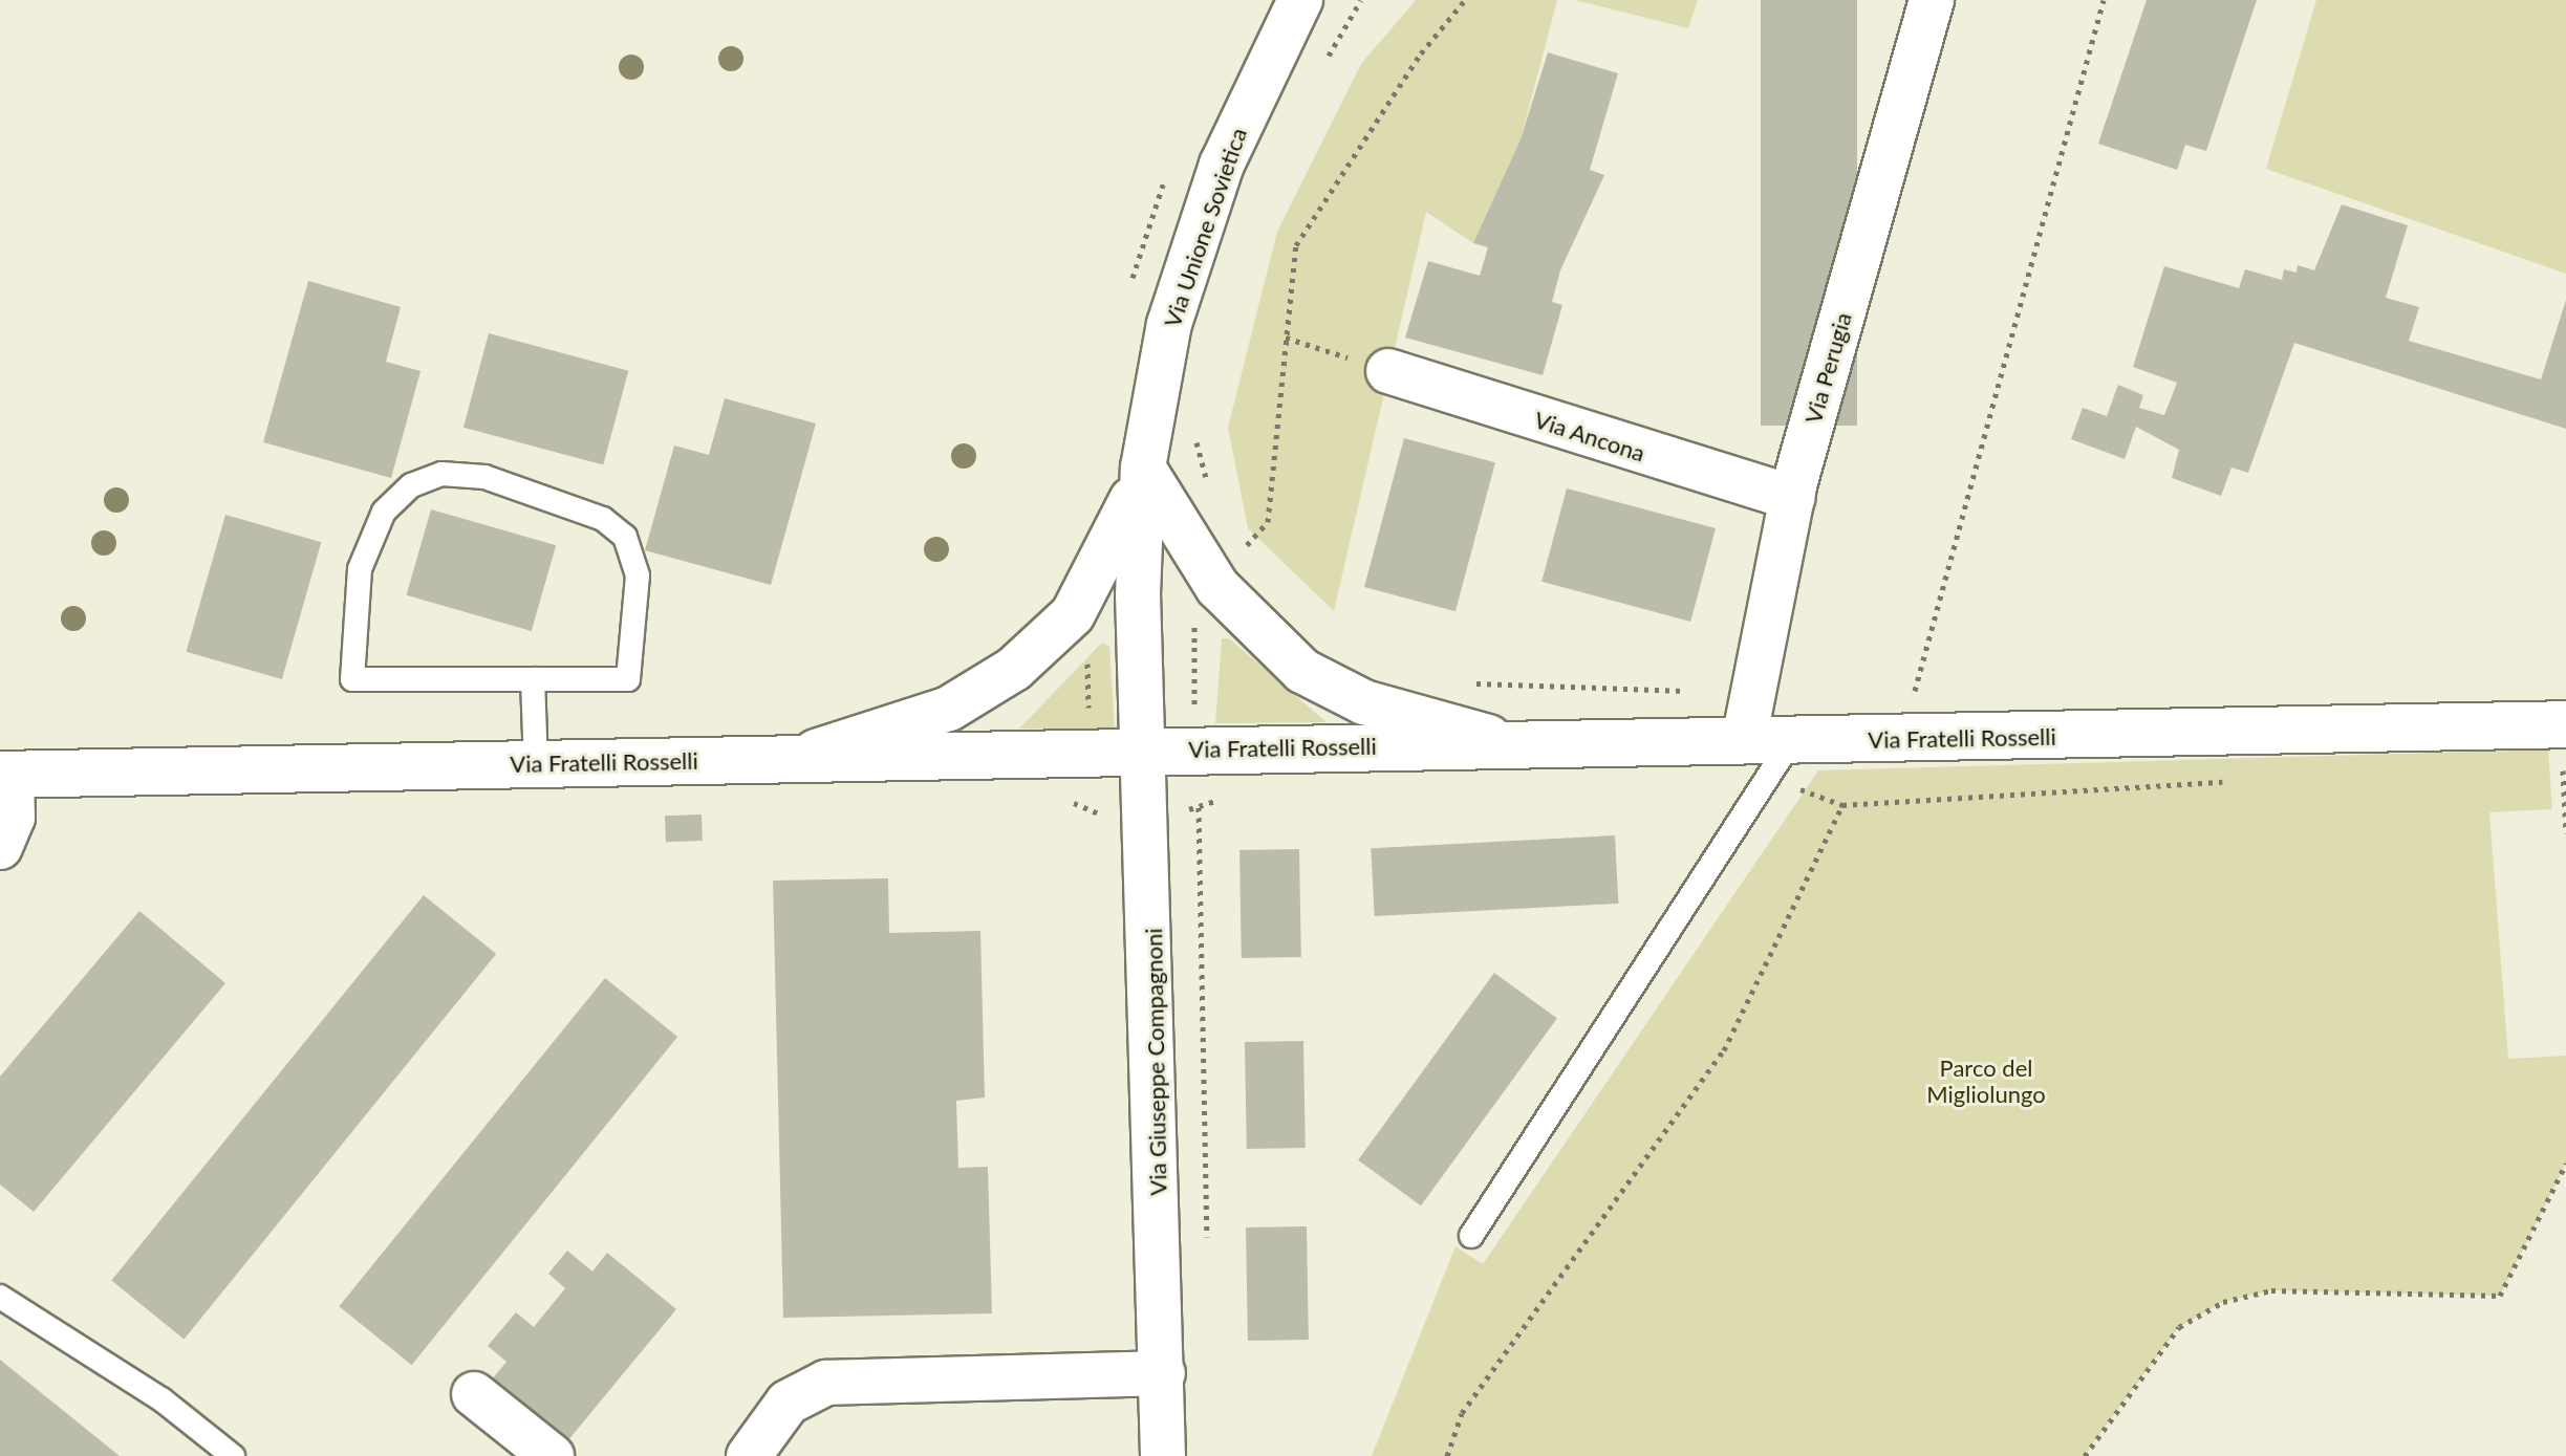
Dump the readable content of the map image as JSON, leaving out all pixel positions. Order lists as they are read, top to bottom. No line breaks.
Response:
{"streets":{"street":["Via Unione Sovietica","Via Perugia","Via Ancona","Via Fratelli Rosselli","Via Giuseppe Compagnoni"]},"crossings":[["Via Unione Sovietica","Via Fratelli Rosselli"],["Via Unione Sovietica","Via Giuseppe Compagnoni"],["Via Perugia","Via Ancona"],["Via Perugia","Via Fratelli Rosselli"],["Via Fratelli Rosselli","Via Giuseppe Compagnoni"]],"parks":["Parco del Migliolungo"]}
